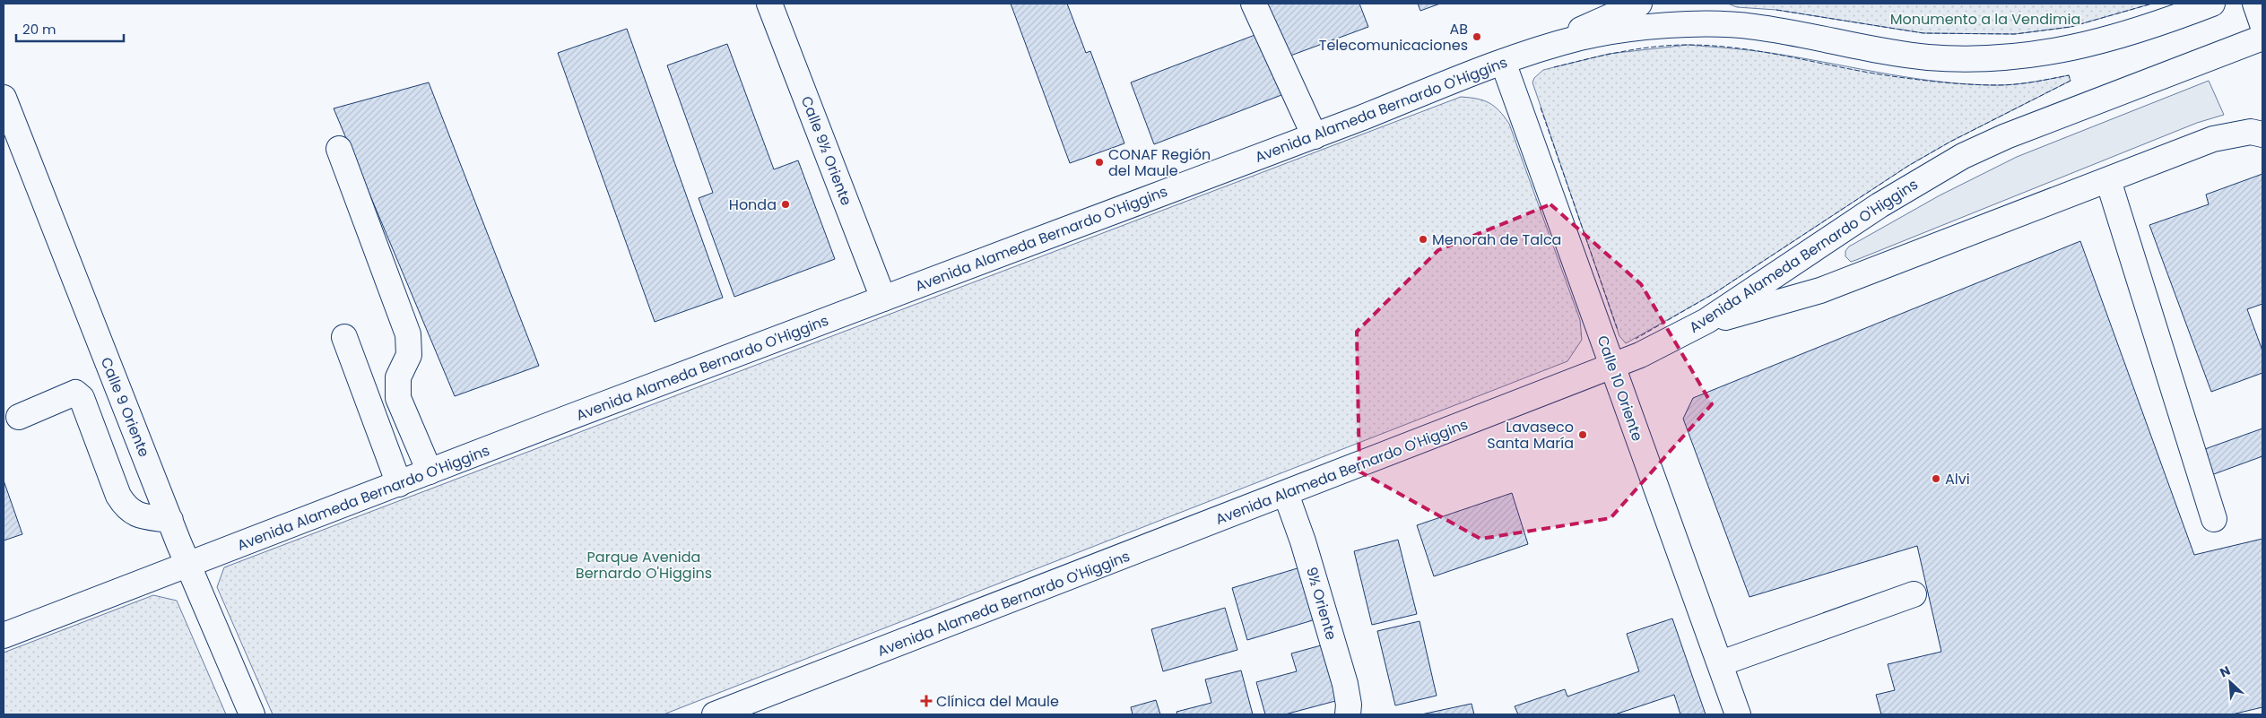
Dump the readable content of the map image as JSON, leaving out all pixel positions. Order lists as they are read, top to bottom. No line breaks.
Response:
{"streets":{"main road":["Avenida Alameda Bernardo O'Higgins","Calle 9½ Oriente","Calle 10 Oriente","Calle 9 Oriente","9½ Oriente"]},"crossings":[["Avenida Alameda Bernardo O'Higgins","Calle 9½ Oriente"],["Avenida Alameda Bernardo O'Higgins","Calle 10 Oriente"],["Avenida Alameda Bernardo O'Higgins","Calle 9 Oriente"],["Avenida Alameda Bernardo O'Higgins","9½ Oriente"]],"parks":["Monumento a la Vendimia","Parque Avenida Bernardo O'Higgins"],"places":{"other":["AB Telecomunicaciones","CONAF Región del Maule","Honda","Menorah de Talca","Lavaseco Santa María","Alvi"],"health":["Clínica del Maule"]},"scale_bar":"20 m","north":"top left"}
